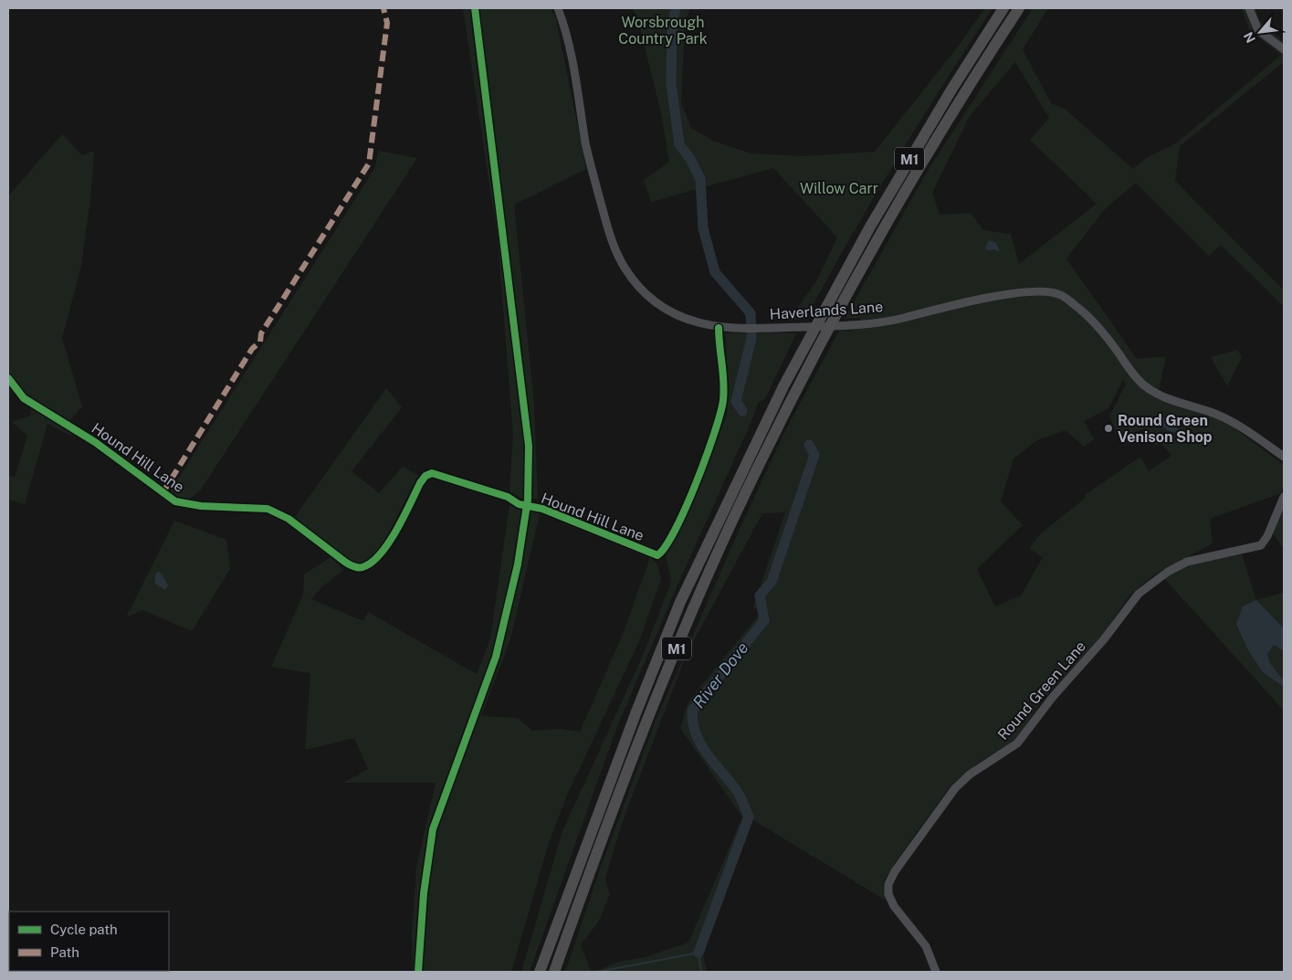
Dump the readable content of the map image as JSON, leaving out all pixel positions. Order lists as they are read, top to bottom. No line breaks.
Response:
{"streets":{"highway":["M1"],"street":["Haverlands Lane","Hound Hill Lane","Round Green Lane"]},"crossings":[["Haverlands Lane","Hound Hill Lane"]],"water":["River Dove"],"parks":["Worsbrough Country Park","Willow Carr"],"places":["Round Green Venison Shop"],"legend":["Cycle path","Path"],"north":"bottom left"}
